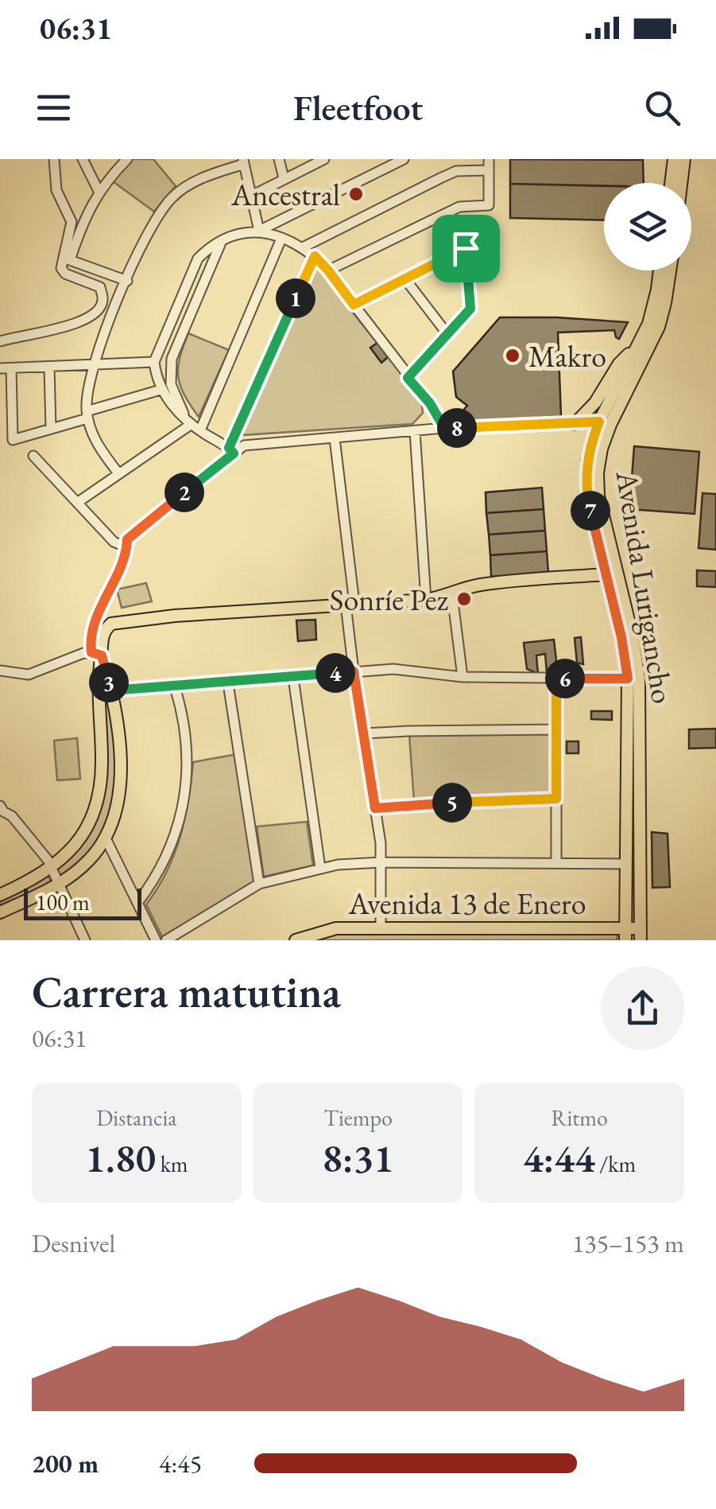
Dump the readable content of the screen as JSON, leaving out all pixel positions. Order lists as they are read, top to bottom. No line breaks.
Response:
{"streets":{"main road":["Avenida Lurigancho","Avenida 13 de Enero"]},"crossings":[["Avenida Lurigancho","Avenida 13 de Enero"]],"places":["Ancestral","Makro","Sonríe Pez"],"scale_bar":"100 m","page":{"status":"06:31","header":"Fleetfoot","pins":["1","8","2","7","4","6","3","5"],"scale":"100 m","heading":["Carrera matutina","06:31"],"stats":[["Distancia","1.80 km"],["Tiempo","8:31"],["Ritmo","4:44 /km"]],"chart":["Desnivel","135–153 m"],"list":[{"name":"200 m","note":"4:45"}]}}
